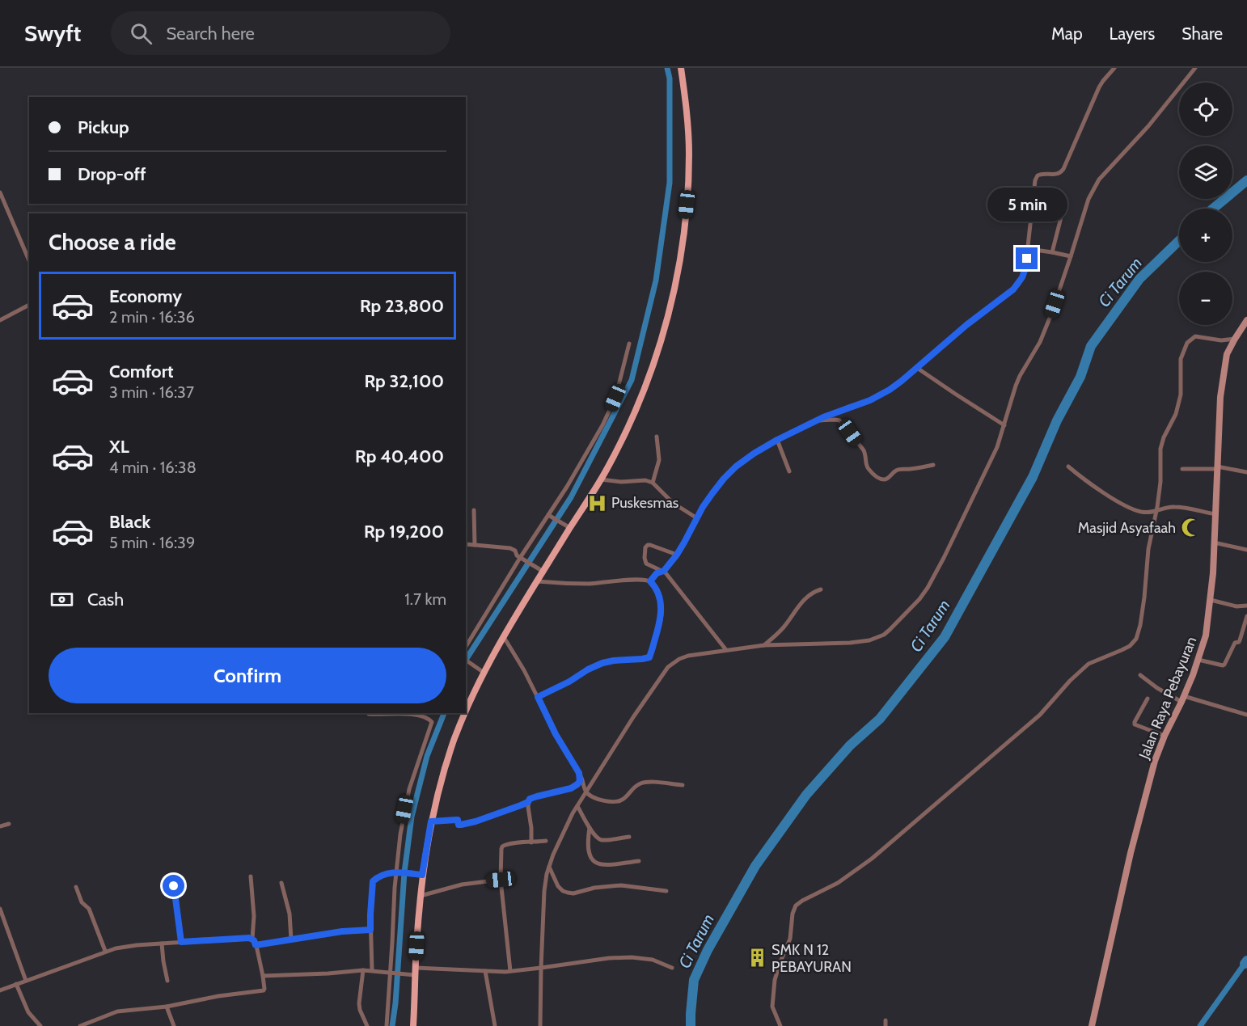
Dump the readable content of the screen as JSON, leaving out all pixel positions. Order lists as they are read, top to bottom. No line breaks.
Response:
{"streets":{"main road":["Jalan Raya Pebayuran"]},"water":["Ci Tarum"],"places":{"hospital":["Puskesmas"],"mosque":["Masjid Asyafaah"],"building":["SMK N 12 PEBAYURAN"]},"page":{"header":"Swyft","search":"Search here","nav":["Map","Layers","Share"],"map_buttons":["+","−"],"banner":["Pickup","Drop-off"],"bubble":"5 min","heading":"Choose a ride","list":[{"name":"Economy","note":"2 min · 16:36","value":"Rp 23,800"},{"name":"Comfort","note":"3 min · 16:37","value":"Rp 32,100"},{"name":"XL","note":"4 min · 16:38","value":"Rp 40,400"},{"name":"Black","note":"5 min · 16:39","value":"Rp 19,200"}],"pay":["Cash","1.7 km"],"buttons":"Confirm"}}
